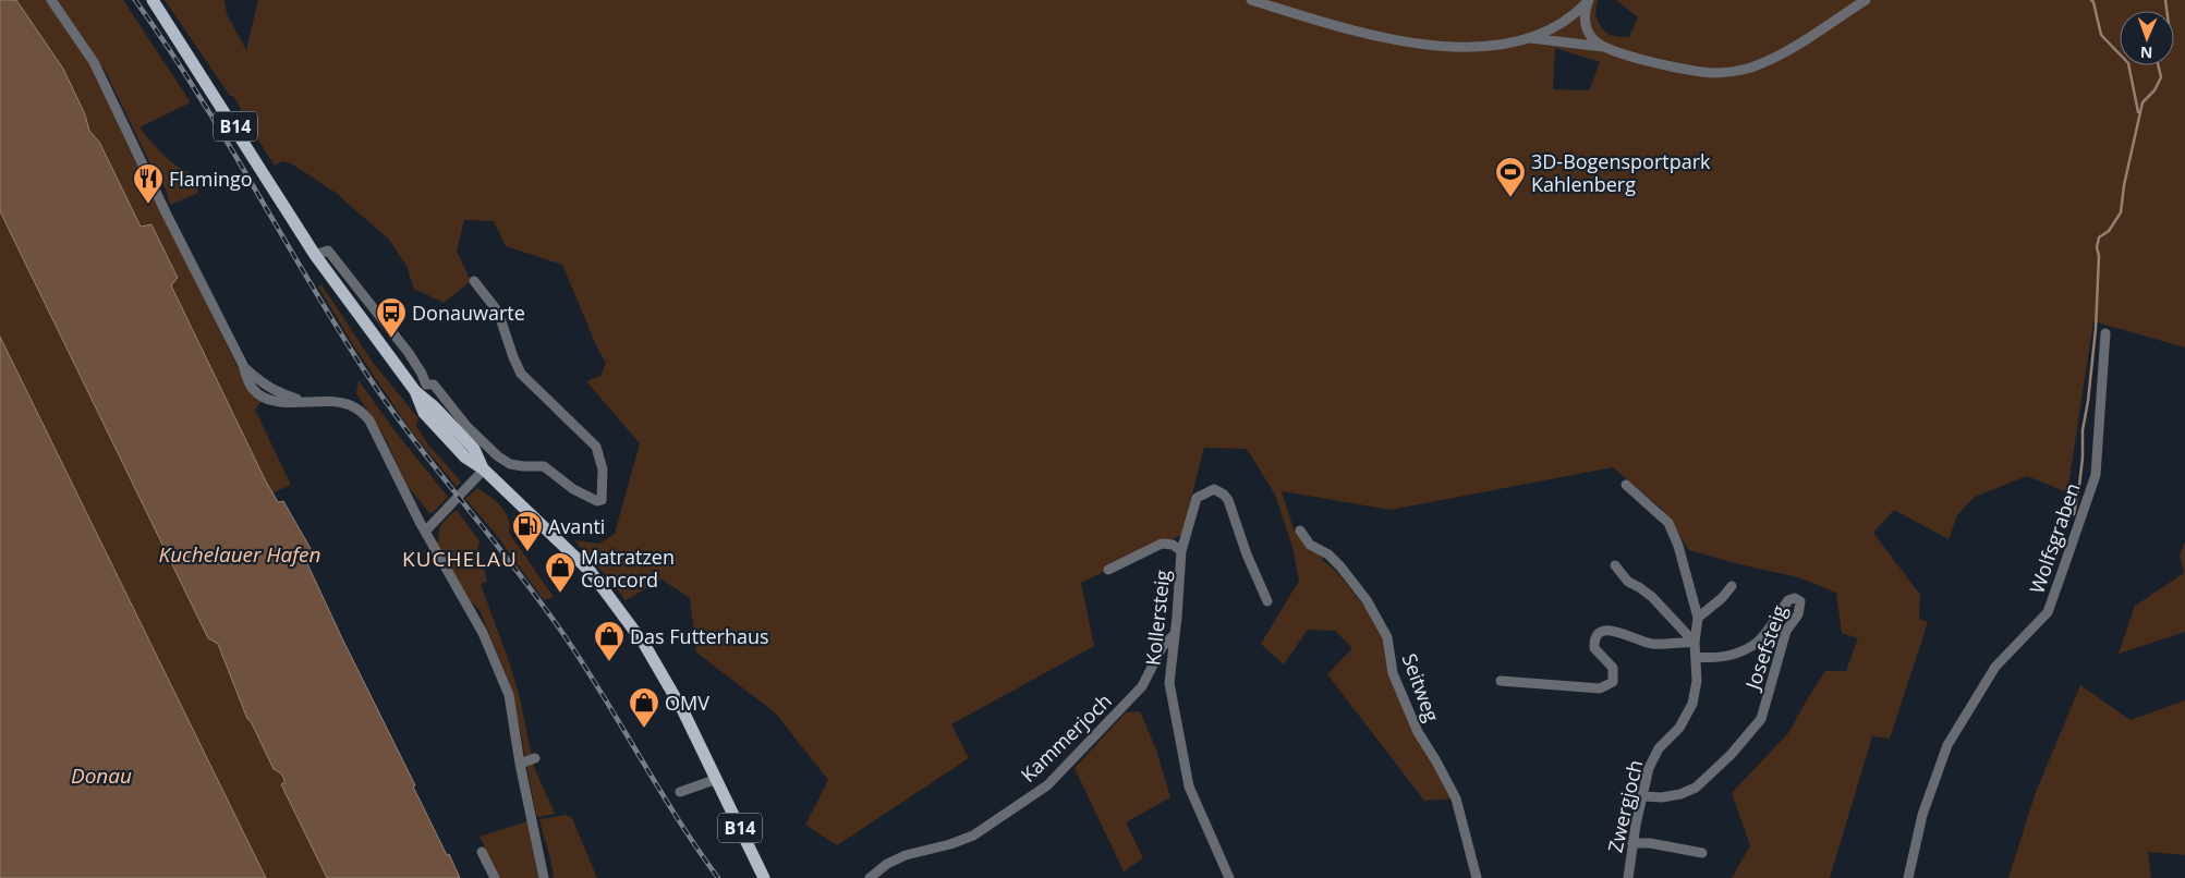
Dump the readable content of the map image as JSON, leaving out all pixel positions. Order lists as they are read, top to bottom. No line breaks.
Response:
{"streets":{"main road":["B14"],"street":["Wolfsgraben","Kollersteig","Josefsteig","Seitweg","Kammerjoch","Zwergjoch"]},"crossings":[["Kollersteig","Kammerjoch"],["Josefsteig","Zwergjoch"]],"districts":["KUCHELAU"],"water":["Kuchelauer Hafen","Donau"],"places":{"sports":["3D-Bogensportpark Kahlenberg"],"restaurant":["Flamingo"],"bus stop":["Donauwarte"],"fuel station":["Avanti"],"shop":["Matratzen Concord","Das Futterhaus","OMV"]},"north":"bottom"}
